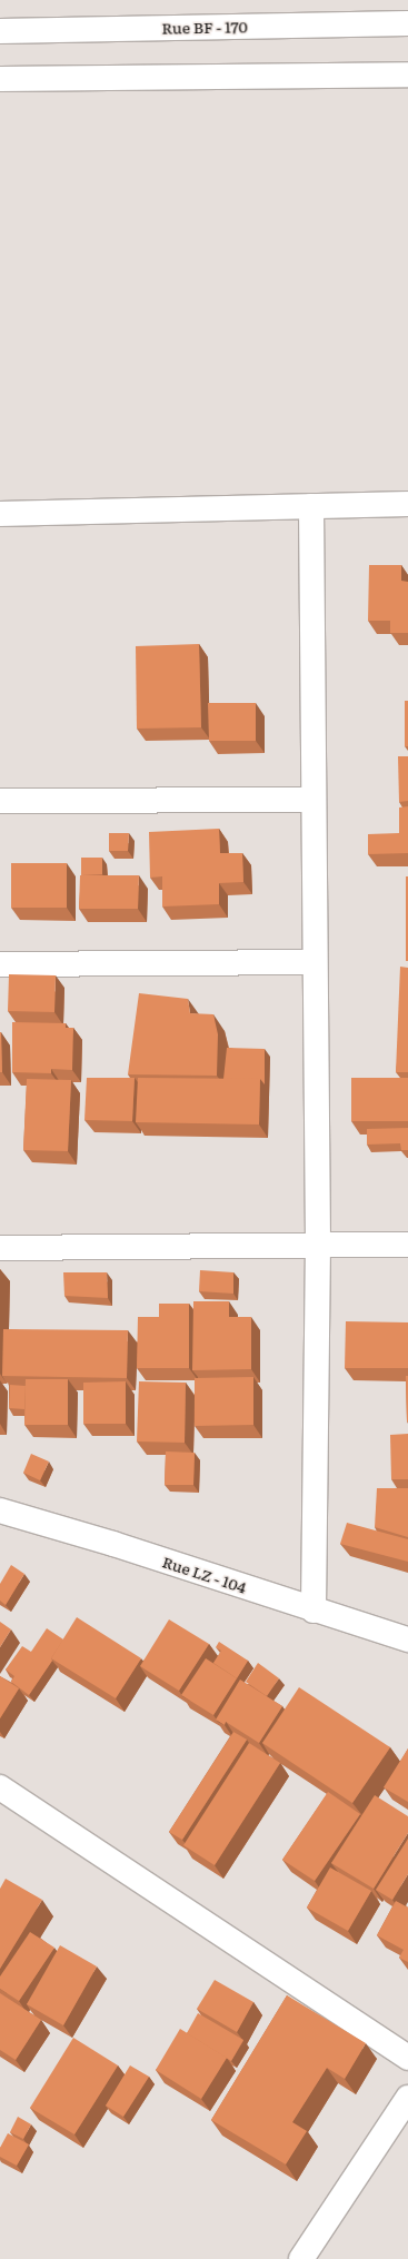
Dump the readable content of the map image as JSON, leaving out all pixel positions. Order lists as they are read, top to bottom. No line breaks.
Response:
{"streets":{"street":["Rue BF - 170","Rue LZ - 104"]}}
